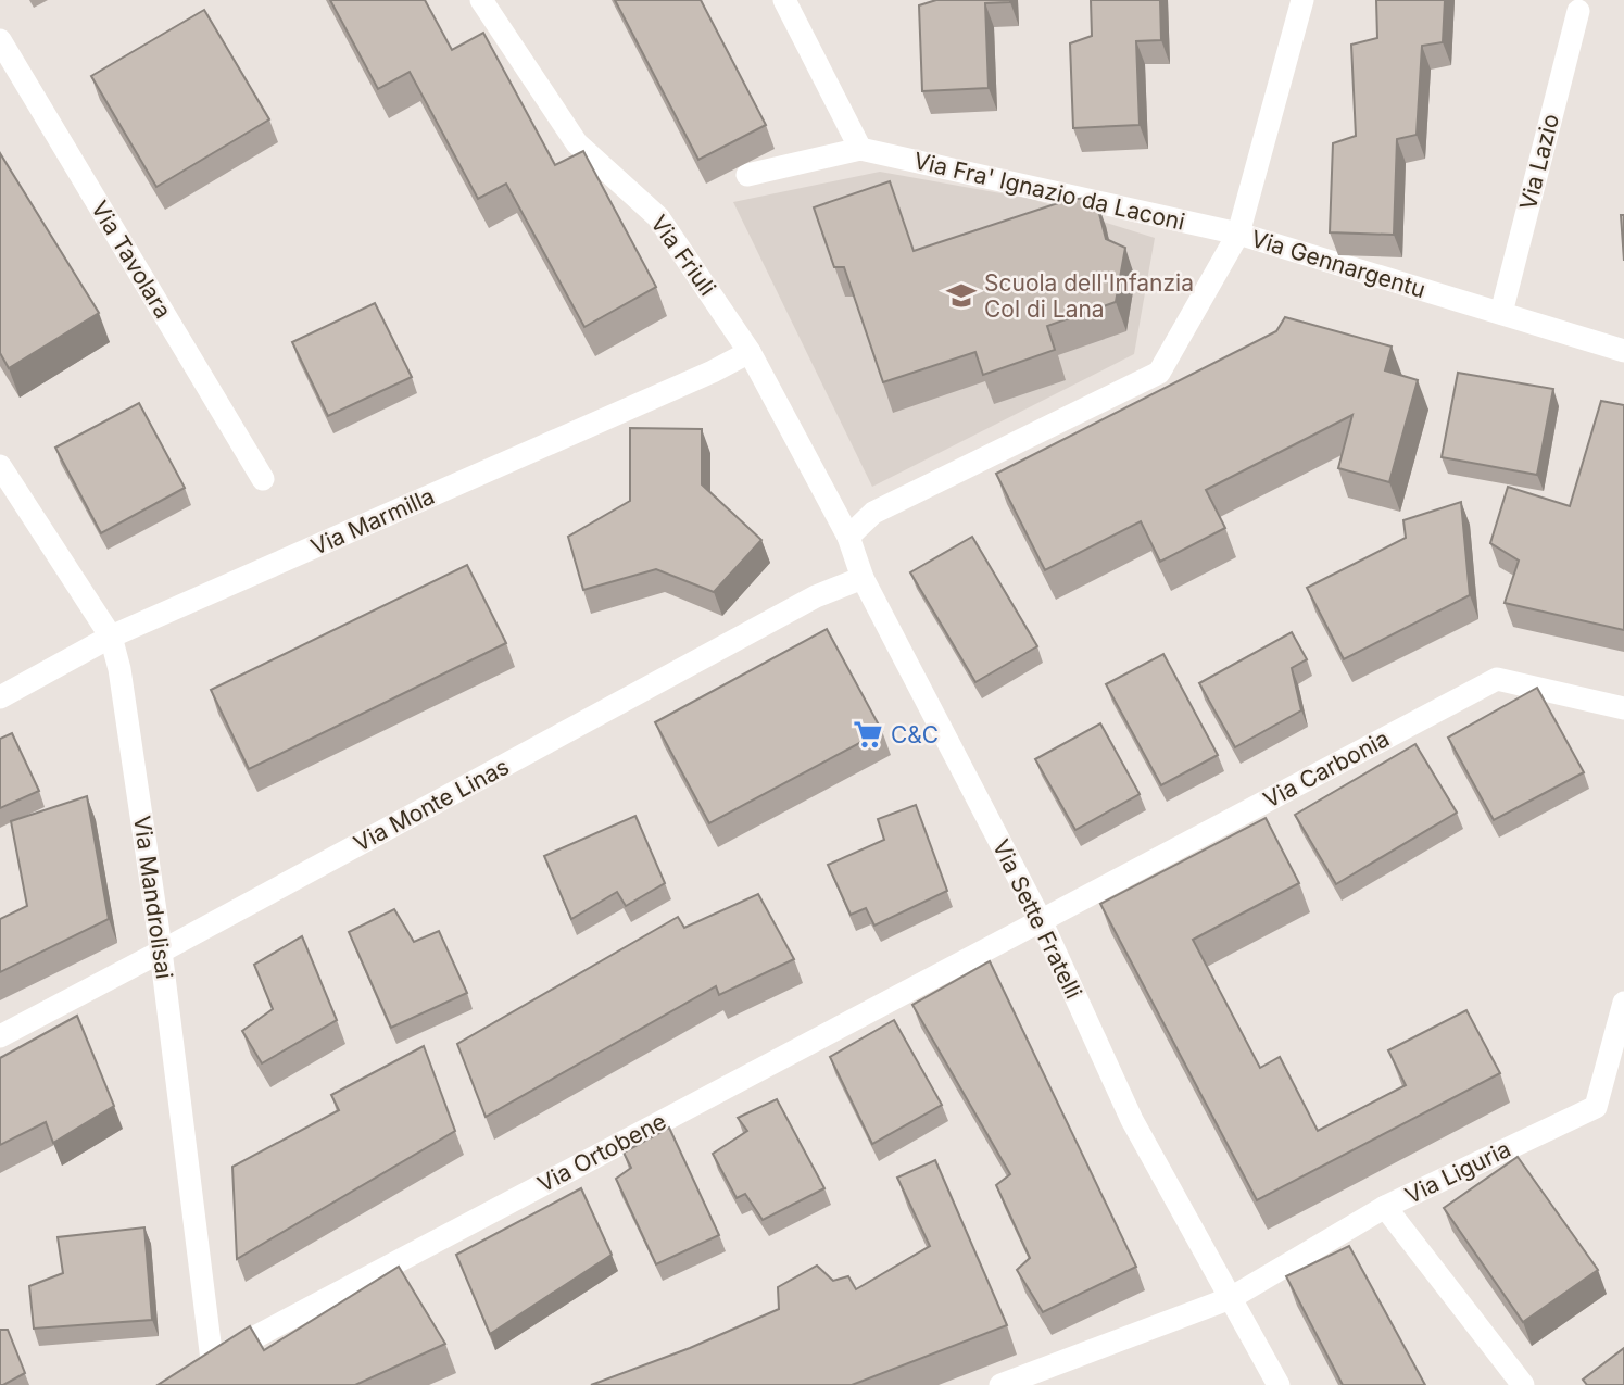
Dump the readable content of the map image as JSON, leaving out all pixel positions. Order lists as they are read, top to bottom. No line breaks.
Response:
{"streets":{"street":["Via Lazio","Via Fra' Ignazio da Laconi","Via Friuli","Via Tavolara","Via Gennargentu","Via Marmilla","Via Carbonia","Via Monte Linas","Via Mandrolisai","Via Sette Fratelli","Via Ortobene","Via Liguria"]},"crossings":[["Via Lazio","Via Gennargentu"],["Via Fra' Ignazio da Laconi","Via Gennargentu"],["Via Friuli","Via Gennargentu"],["Via Friuli","Via Marmilla"],["Via Friuli","Via Sette Fratelli"],["Via Gennargentu","Via Sette Fratelli"],["Via Marmilla","Via Mandrolisai"],["Via Carbonia","Via Sette Fratelli"],["Via Carbonia","Via Ortobene"],["Via Monte Linas","Via Mandrolisai"],["Via Monte Linas","Via Sette Fratelli"],["Via Mandrolisai","Via Ortobene"],["Via Sette Fratelli","Via Ortobene"],["Via Sette Fratelli","Via Liguria"]],"places":{"school or university":["Scuola dell'Infanzia Col di Lana"],"supermarket":["C&C"]}}
